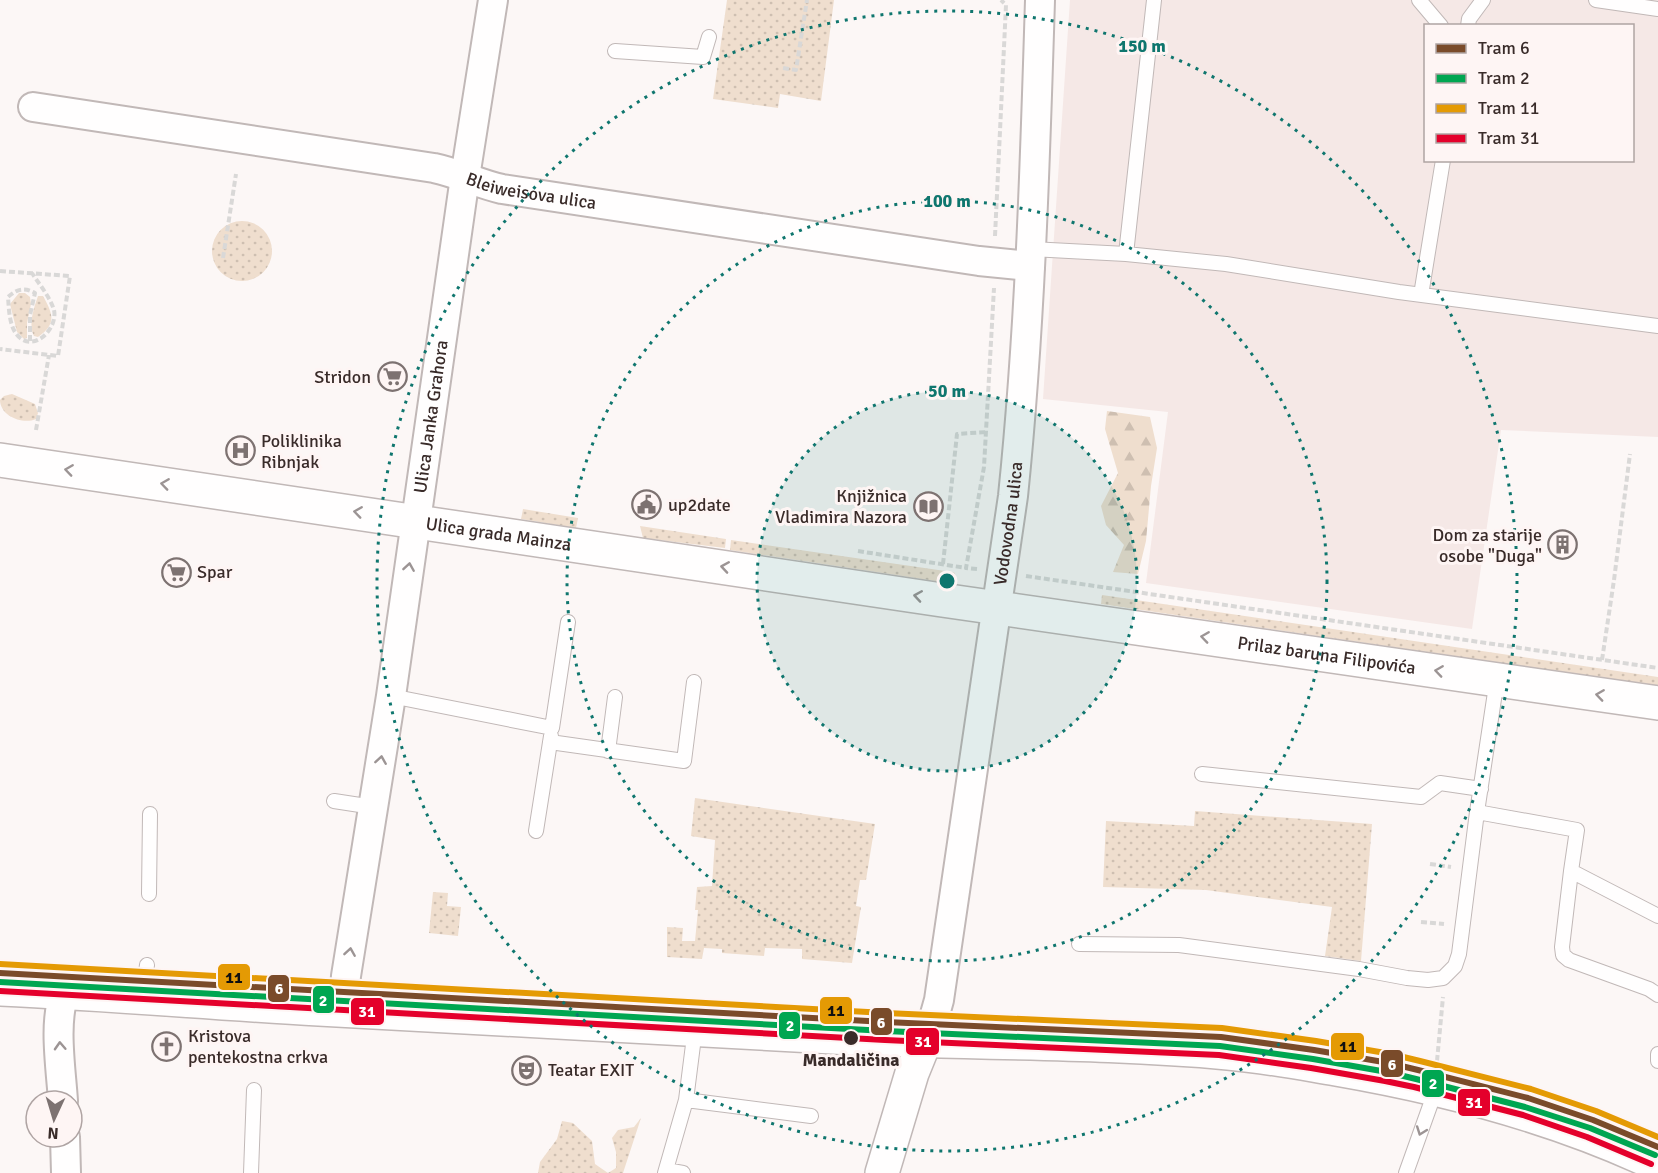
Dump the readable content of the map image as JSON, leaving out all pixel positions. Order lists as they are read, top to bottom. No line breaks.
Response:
{"streets":{"main road":["Ulica grada Mainza","Prilaz baruna Filipovića"],"street":["Bleiweisova ulica","Ulica Janka Grahora","Vodovodna ulica"]},"crossings":[["Bleiweisova ulica","Ulica Janka Grahora"],["Bleiweisova ulica","Vodovodna ulica"],["Ulica Janka Grahora","Ulica grada Mainza"],["Vodovodna ulica","Ulica grada Mainza"],["Vodovodna ulica","Prilaz baruna Filipovića"],["Ulica grada Mainza","Prilaz baruna Filipovića"]],"one_way":["Ulica Janka Grahora","Ulica grada Mainza","Prilaz baruna Filipovića"],"places":{"supermarket":["Stridon","Spar"],"hospital":["Poliklinika Ribnjak"],"public building":["up2date"],"library":["Knjižnica Vladimira Nazora"],"building":["Dom za starije osobe \"Duga\""],"other":["Mandaličina"],"church":["Kristova pentekostna crkva"],"theatre":["Teatar EXIT"]},"lines":["tram line 11","tram line 6","tram line 2","tram line 31"],"legend":["Tram 6","Tram 2","Tram 11","Tram 31"],"north":"bottom","rings":["150 m","100 m","50 m"]}
